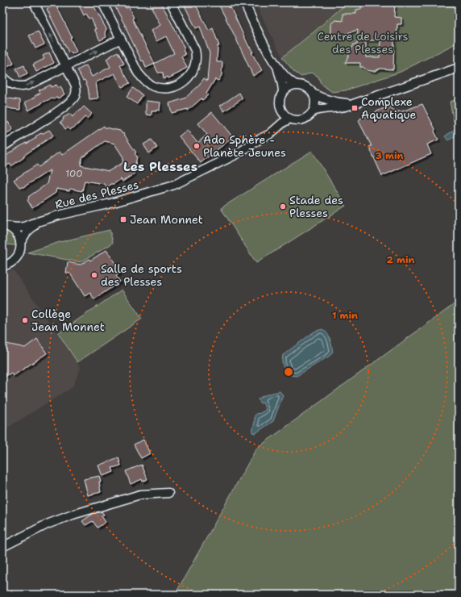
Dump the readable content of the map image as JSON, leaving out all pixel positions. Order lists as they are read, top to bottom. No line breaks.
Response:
{"streets":{"street":["Rue des Plesses"]},"districts":["Les Plesses"],"parks":["Centre de Loisirs des Plesses"],"places":{"transit":["Complexe Aquatique","Jean Monnet"],"other":["Ado Sphère - Planète Jeunes","Stade des Plesses","Salle de sports des Plesses","Collège Jean Monnet"]},"house_numbers":["100"],"rings":["3 min","2 min","1 min"]}
